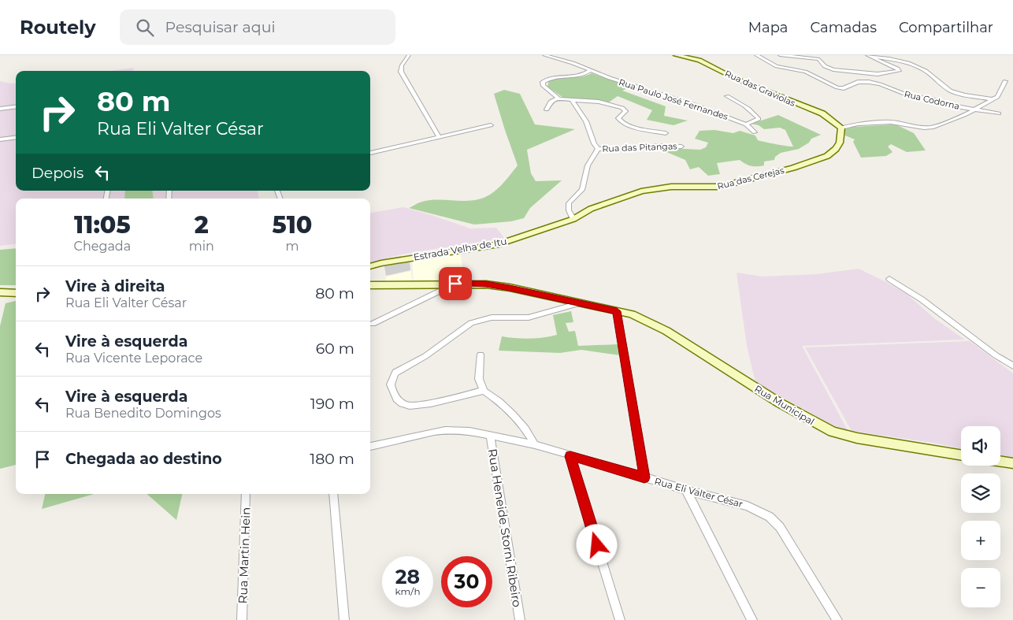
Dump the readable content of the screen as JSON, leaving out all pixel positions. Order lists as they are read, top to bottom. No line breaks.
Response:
{"streets":{"main road":["Rua das Graviolas","Rua das Cerejas","Estrada Velha de Itu","Rua Municipal"],"street":["Rua Paulo José Fernandes","Rua Codorna","Rua das Pitangas","Rua Eli Valter César","Rua Heneide Storni Ribeiro","Rua Martin Hein"]},"crossings":[["Rua das Graviolas","Rua das Cerejas"],["Rua das Cerejas","Estrada Velha de Itu"],["Rua Eli Valter César","Rua Heneide Storni Ribeiro"]],"page":{"header":"Routely","search":"Pesquisar aqui","nav":["Mapa","Camadas","Compartilhar"],"turn":["80 m","Rua Eli Valter César"],"then":"Depois","eta":["11:05","Chegada","2","min","510","m"],"list":[{"name":"Vire à direita","note":"Rua Eli Valter César","value":"80 m"},{"name":"Vire à esquerda","note":"Rua Vicente Leporace","value":"60 m"},{"name":"Vire à esquerda","note":"Rua Benedito Domingos","value":"190 m"},{"name":"Chegada ao destino","value":"180 m"}],"map_buttons":["+","−"],"speed":"28 km/h","limit":"30"}}
